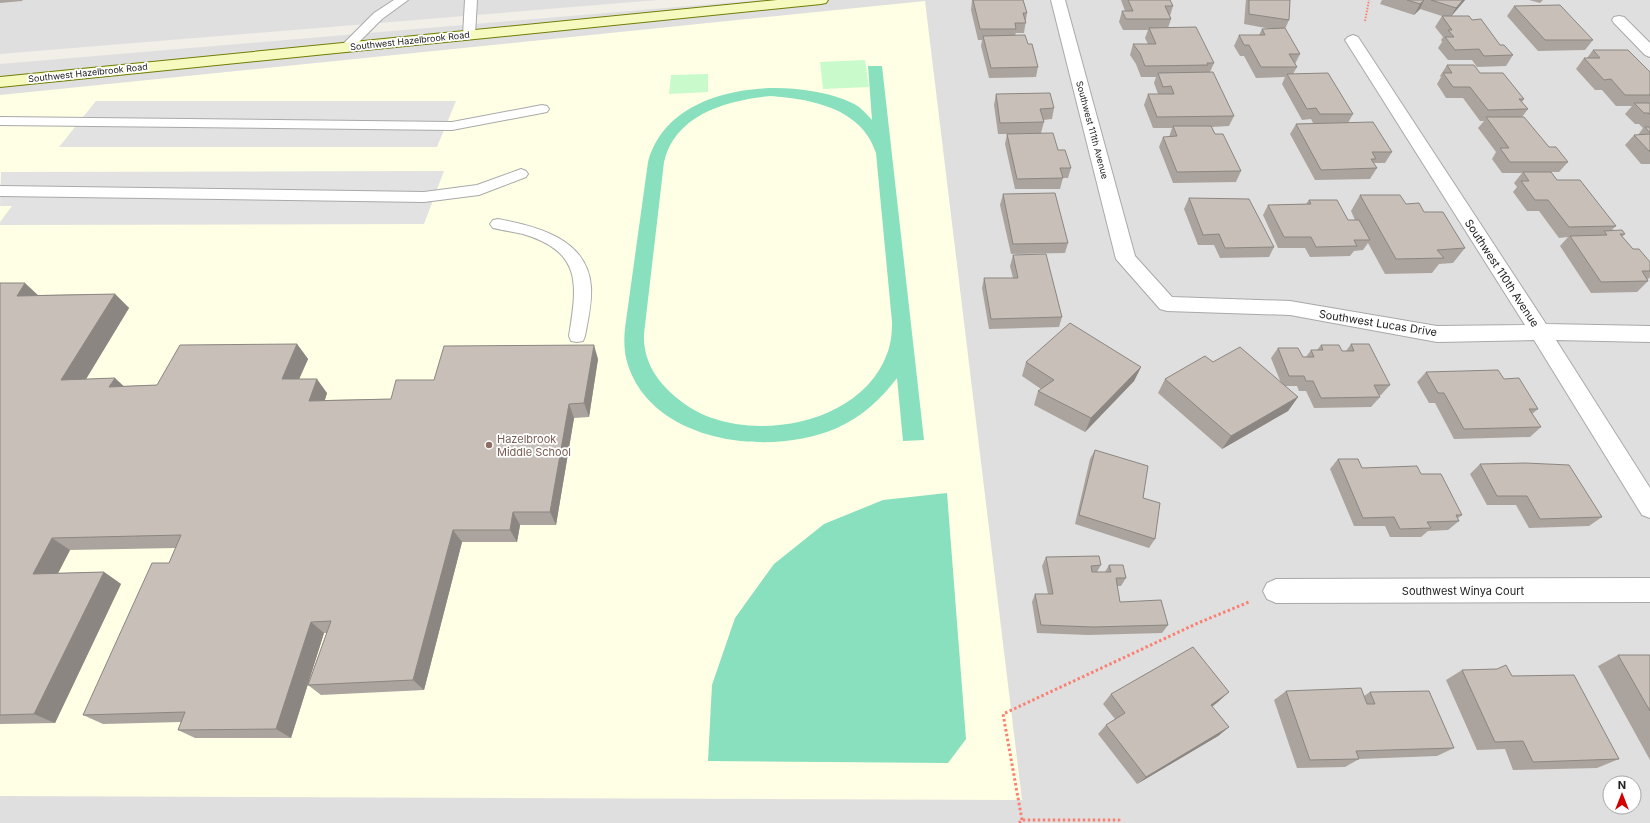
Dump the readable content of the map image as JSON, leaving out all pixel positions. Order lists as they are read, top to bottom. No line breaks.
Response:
{"streets":{"street":["Southwest Hazelbrook Road","Southwest 111th Avenue","Southwest 110th Avenue","Southwest Lucas Drive","Southwest Winya Court"]},"crossings":[["Southwest 111th Avenue","Southwest Lucas Drive"],["Southwest 110th Avenue","Southwest Lucas Drive"]],"places":["Hazelbrook Middle School"],"north":"top"}
